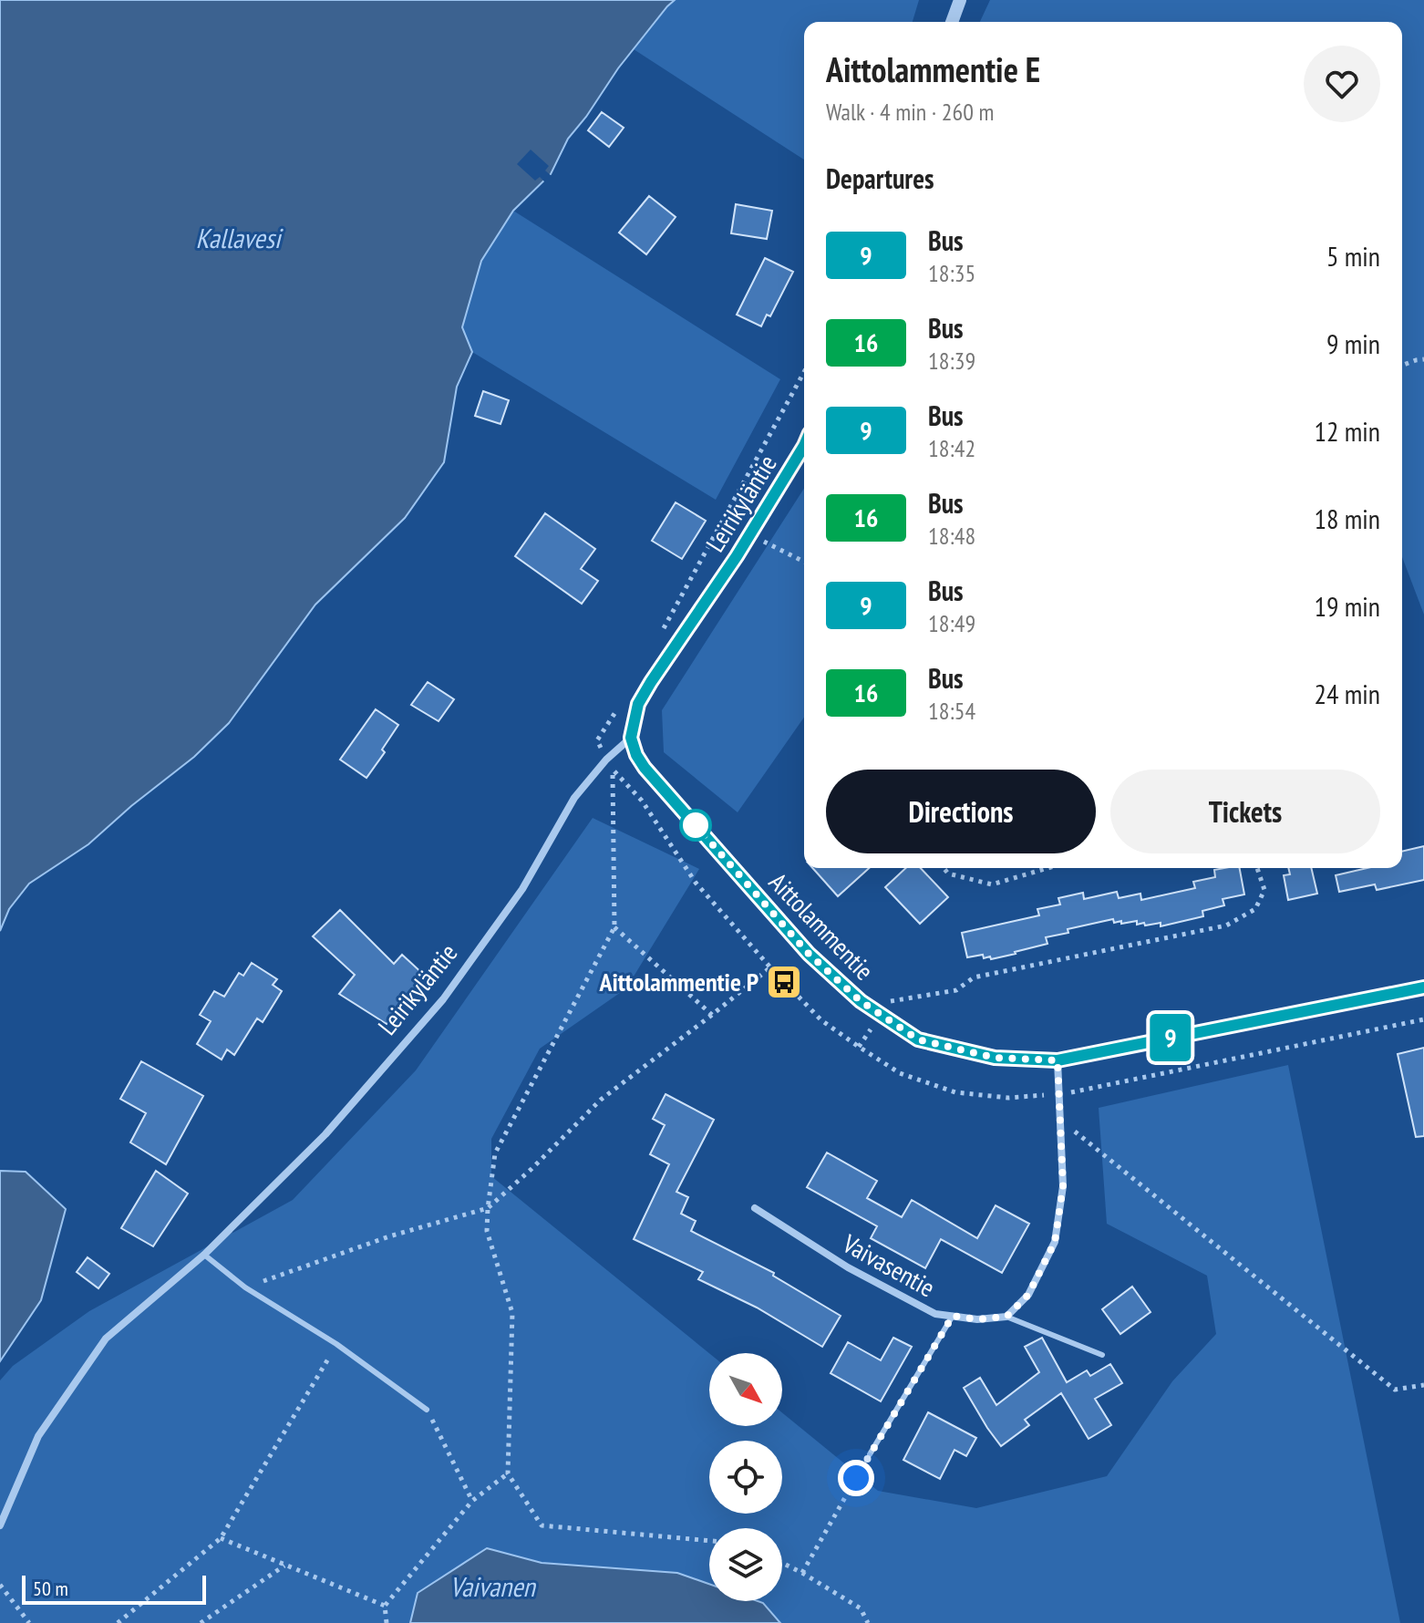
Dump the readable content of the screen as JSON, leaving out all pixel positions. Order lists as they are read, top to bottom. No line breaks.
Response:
{"streets":{"street":["Leirikyläntie","Aittolammentie","Vaivasentie"]},"crossings":[["Leirikyläntie","Aittolammentie"]],"water":["Kallavesi","Vaivanen"],"places":{"bus stop":["Aittolammentie P"]},"lines":["bus line 9"],"scale_bar":"50 m","north":"bottom right","page":{"on_map":"9","heading":[["Aittolammentie E","Walk · 4 min · 260 m"],"Departures"],"list":[{"mark":"9","name":"Bus","note":"18:35","value":"5 min"},{"mark":"16","name":"Bus","note":"18:39","value":"9 min"},{"mark":"9","name":"Bus","note":"18:42","value":"12 min"},{"mark":"16","name":"Bus","note":"18:48","value":"18 min"},{"mark":"9","name":"Bus","note":"18:49","value":"19 min"},{"mark":"16","name":"Bus","note":"18:54","value":"24 min"}],"buttons":["Directions","Tickets"],"scale":"50 m"}}
